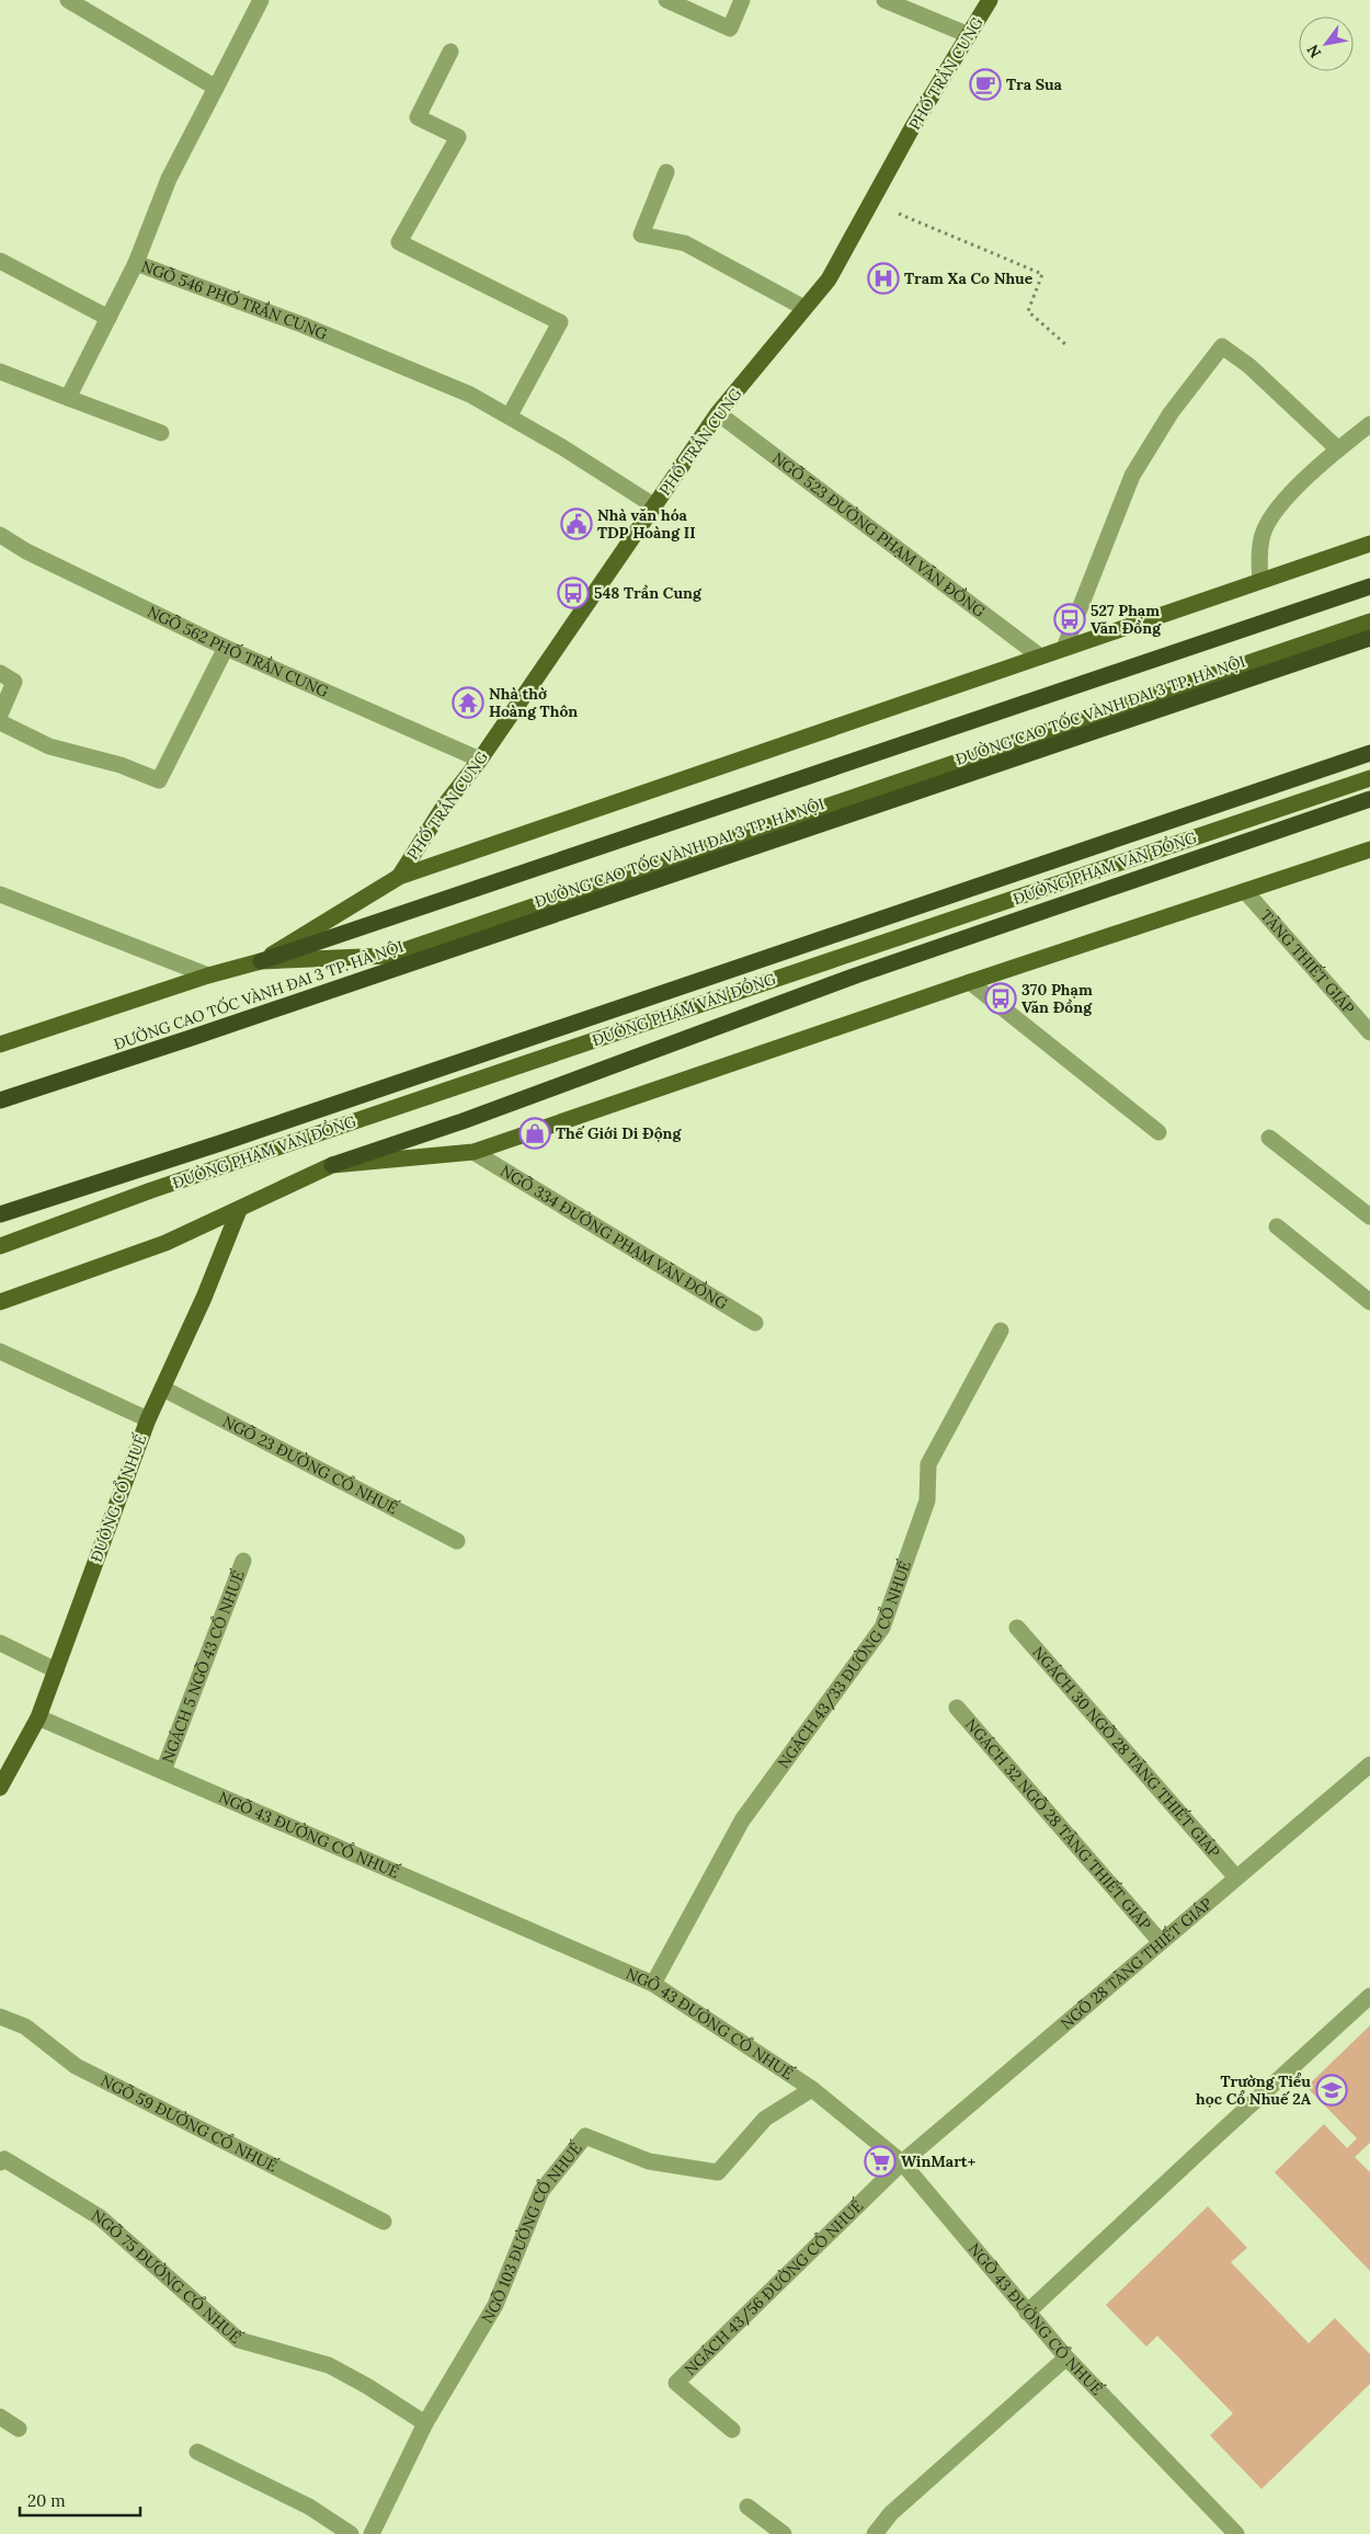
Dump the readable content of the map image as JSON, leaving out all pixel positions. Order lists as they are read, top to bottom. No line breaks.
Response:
{"streets":{"highway":["ĐƯỜNG CAO TỐC VÀNH ĐAI 3 TP. HÀ NỘI"],"main road":["PHỐ TRẦN CUNG","ĐƯỜNG PHẠM VĂN ĐỒNG","ĐƯỜNG CỔ NHUẾ"],"street":["NGÕ 546 PHỐ TRẦN CUNG","NGÕ 523 ĐƯỜNG PHẠM VĂN ĐỒNG","NGÕ 562 PHỐ TRẦN CUNG","TĂNG THIẾT GIÁP","NGÕ 334 ĐƯỜNG PHẠM VĂN ĐỒNG","NGÕ 23 ĐƯỜNG CỔ NHUẾ","NGÁCH 43/33 ĐƯỜNG CỔ NHUẾ","NGÁCH 5 NGÕ 43 CỔ NHUẾ","NGÁCH 30 NGÕ 28 TĂNG THIẾT GIÁP","NGÁCH 32 NGÕ 28 TĂNG THIẾT GIÁP","NGÕ 43 ĐƯỜNG CỔ NHUẾ","NGÕ 28 TĂNG THIẾT GIÁP","NGÕ 59 ĐƯỜNG CỔ NHUẾ","NGÕ 103 ĐƯỜNG CỔ NHUẾ","NGÕ 75 ĐƯỜNG CỔ NHUẾ","NGÁCH 43/56 ĐƯỜNG CỔ NHUẾ"]},"crossings":[["PHỐ TRẦN CUNG","NGÕ 546 PHỐ TRẦN CUNG"],["PHỐ TRẦN CUNG","NGÕ 523 ĐƯỜNG PHẠM VĂN ĐỒNG"],["PHỐ TRẦN CUNG","NGÕ 562 PHỐ TRẦN CUNG"],["NGÕ 23 ĐƯỜNG CỔ NHUẾ","ĐƯỜNG CỔ NHUẾ"],["ĐƯỜNG CỔ NHUẾ","NGÕ 43 ĐƯỜNG CỔ NHUẾ"],["NGÁCH 43/33 ĐƯỜNG CỔ NHUẾ","NGÕ 43 ĐƯỜNG CỔ NHUẾ"],["NGÁCH 5 NGÕ 43 CỔ NHUẾ","NGÕ 43 ĐƯỜNG CỔ NHUẾ"],["NGÁCH 30 NGÕ 28 TĂNG THIẾT GIÁP","NGÕ 28 TĂNG THIẾT GIÁP"],["NGÁCH 32 NGÕ 28 TĂNG THIẾT GIÁP","NGÕ 28 TĂNG THIẾT GIÁP"],["NGÕ 43 ĐƯỜNG CỔ NHUẾ","NGÕ 28 TĂNG THIẾT GIÁP"],["NGÕ 43 ĐƯỜNG CỔ NHUẾ","NGÕ 103 ĐƯỜNG CỔ NHUẾ"],["NGÕ 43 ĐƯỜNG CỔ NHUẾ","NGÁCH 43/56 ĐƯỜNG CỔ NHUẾ"],["NGÕ 28 TĂNG THIẾT GIÁP","NGÁCH 43/56 ĐƯỜNG CỔ NHUẾ"],["NGÕ 103 ĐƯỜNG CỔ NHUẾ","NGÕ 75 ĐƯỜNG CỔ NHUẾ"]],"places":{"cafe":["Tra Sua"],"hospital":["Tram Xa Co Nhue"],"public building":["Nhà văn hóa TDP Hoàng II"],"bus stop":["548 Trần Cung","527 Phạm Văn Đồng","370 Phạm Văn Đồng"],"temple":["Nhà thờ Hoàng Thôn"],"shop":["Thế Giới Di Động"],"school or university":["Trường Tiểu học Cổ Nhuế 2A"],"supermarket":["WinMart+"]},"scale_bar":"20 m","north":"bottom left"}
